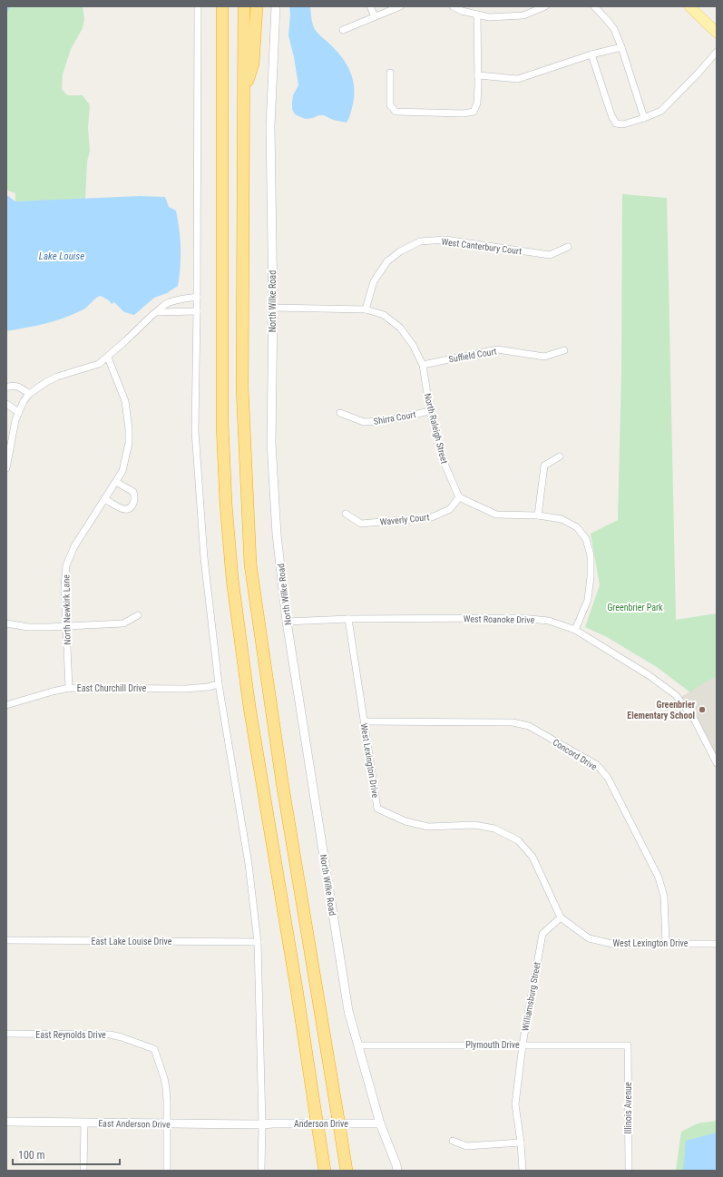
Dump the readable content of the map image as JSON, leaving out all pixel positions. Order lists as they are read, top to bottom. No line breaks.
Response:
{"streets":{"street":["West Canterbury Court","North Wilke Road","Suffield Court","Shirra Court","North Raleigh Street","Waverly Court","North Newkirk Lane","West Roanoke Drive","East Churchill Drive","Concord Drive","West Lexington Drive","East Lake Louise Drive","Williamsburg Street","East Reynolds Drive","Plymouth Drive","Illinois Avenue","East Anderson Drive","Anderson Drive"]},"crossings":[["West Canterbury Court","North Raleigh Street"],["North Wilke Road","North Raleigh Street"],["North Wilke Road","West Roanoke Drive"],["North Wilke Road","Plymouth Drive"],["North Wilke Road","Anderson Drive"],["Suffield Court","North Raleigh Street"],["Shirra Court","North Raleigh Street"],["North Raleigh Street","Waverly Court"],["North Newkirk Lane","East Churchill Drive"],["West Roanoke Drive","West Lexington Drive"],["Concord Drive","West Lexington Drive"],["West Lexington Drive","Williamsburg Street"],["Williamsburg Street","Plymouth Drive"],["East Reynolds Drive","East Anderson Drive"],["Plymouth Drive","Illinois Avenue"],["East Anderson Drive","Anderson Drive"]],"water":["Lake Louise"],"parks":["Greenbrier Park"],"places":["Greenbrier Elementary School"],"scale_bar":"100 m"}
